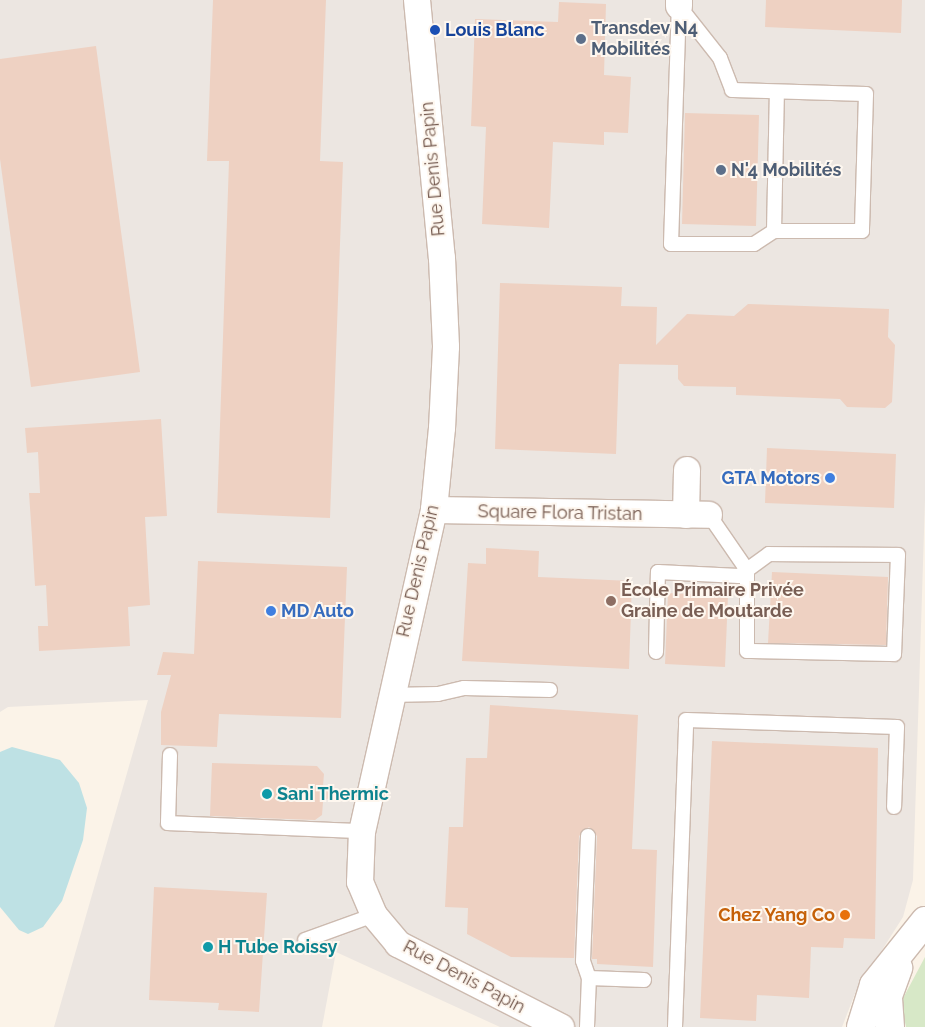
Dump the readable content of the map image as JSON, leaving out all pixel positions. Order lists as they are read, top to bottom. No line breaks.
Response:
{"streets":{"street":["Rue Denis Papin","Square Flora Tristan"]},"crossings":[["Rue Denis Papin","Square Flora Tristan"]],"places":["Louis Blanc","Transdev N4 Mobilités","N'4 Mobilités","GTA Motors","École Primaire Privée Graine de Moutarde","MD Auto","Sani Thermic","Chez Yang Co","H Tube Roissy"]}
